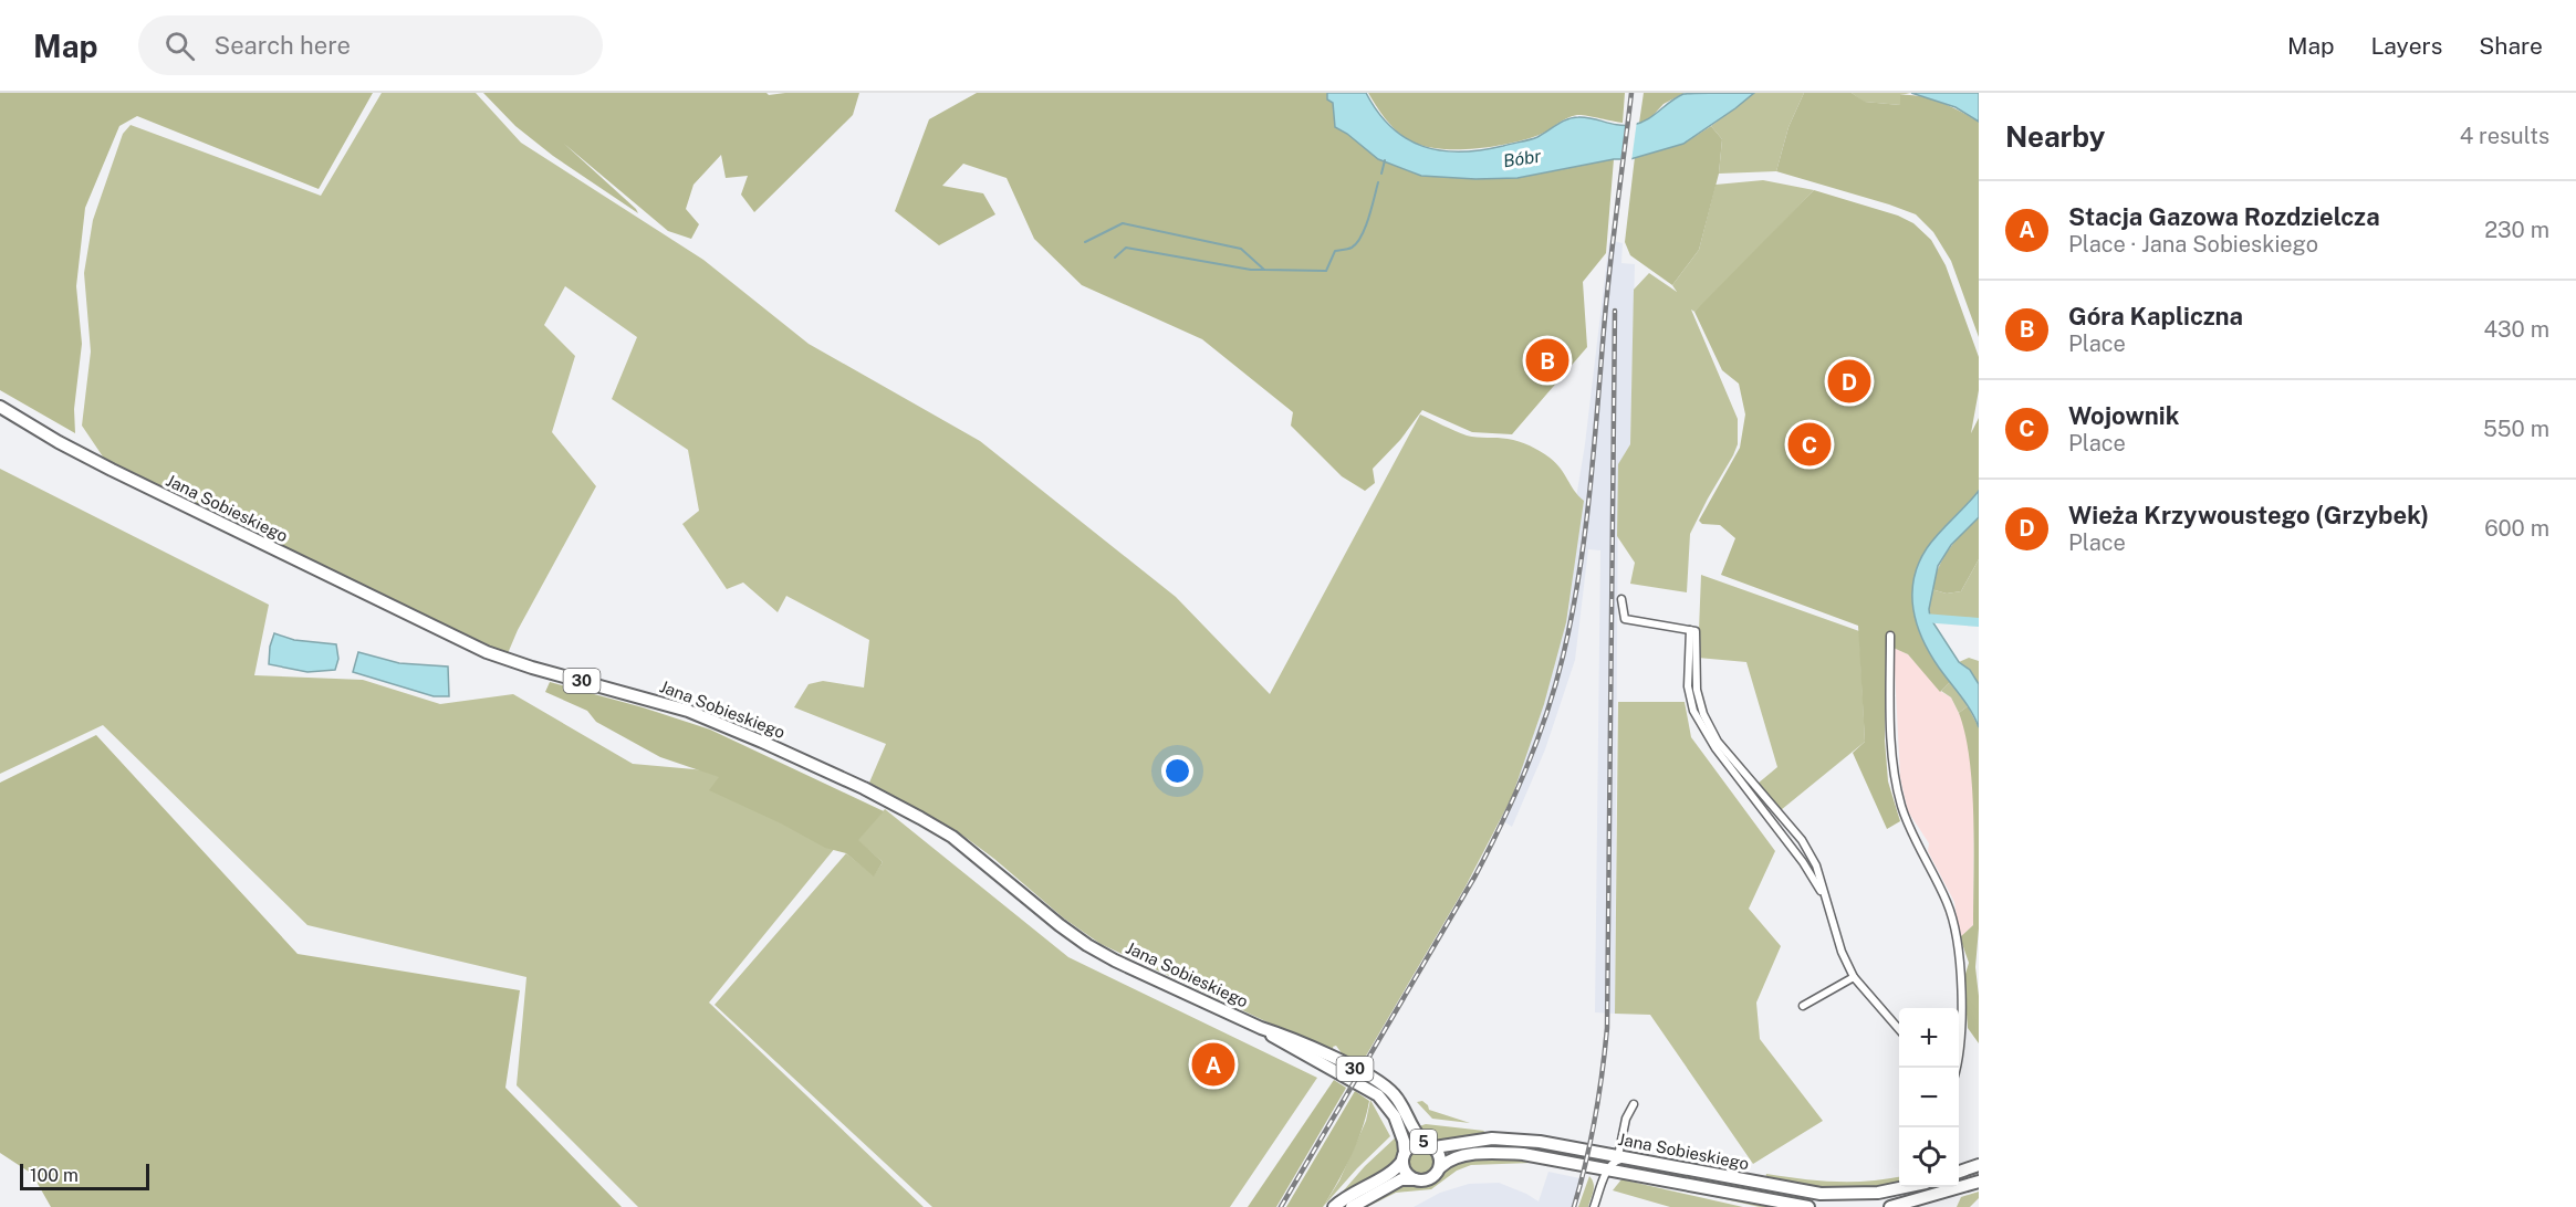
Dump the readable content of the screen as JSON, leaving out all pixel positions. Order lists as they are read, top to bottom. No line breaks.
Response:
{"streets":{"main road":["Jana Sobieskiego","30","5"]},"crossings":[["Jana Sobieskiego","5"]],"water":["Bóbr"],"scale_bar":"100 m","page":{"header":"Map","search":"Search here","nav":["Map","Layers","Share"],"heading":["Nearby","4 results"],"list":[{"mark":"A","name":"Stacja Gazowa Rozdzielcza","note":"Place · Jana Sobieskiego","value":"230 m"},{"mark":"B","name":"Góra Kapliczna","note":"Place","value":"430 m"},{"mark":"C","name":"Wojownik","note":"Place","value":"550 m"},{"mark":"D","name":"Wieża Krzywoustego (Grzybek)","note":"Place","value":"600 m"}],"pins":["B","D","C","A"],"map_buttons":["+","−"],"scale":"100 m"}}
